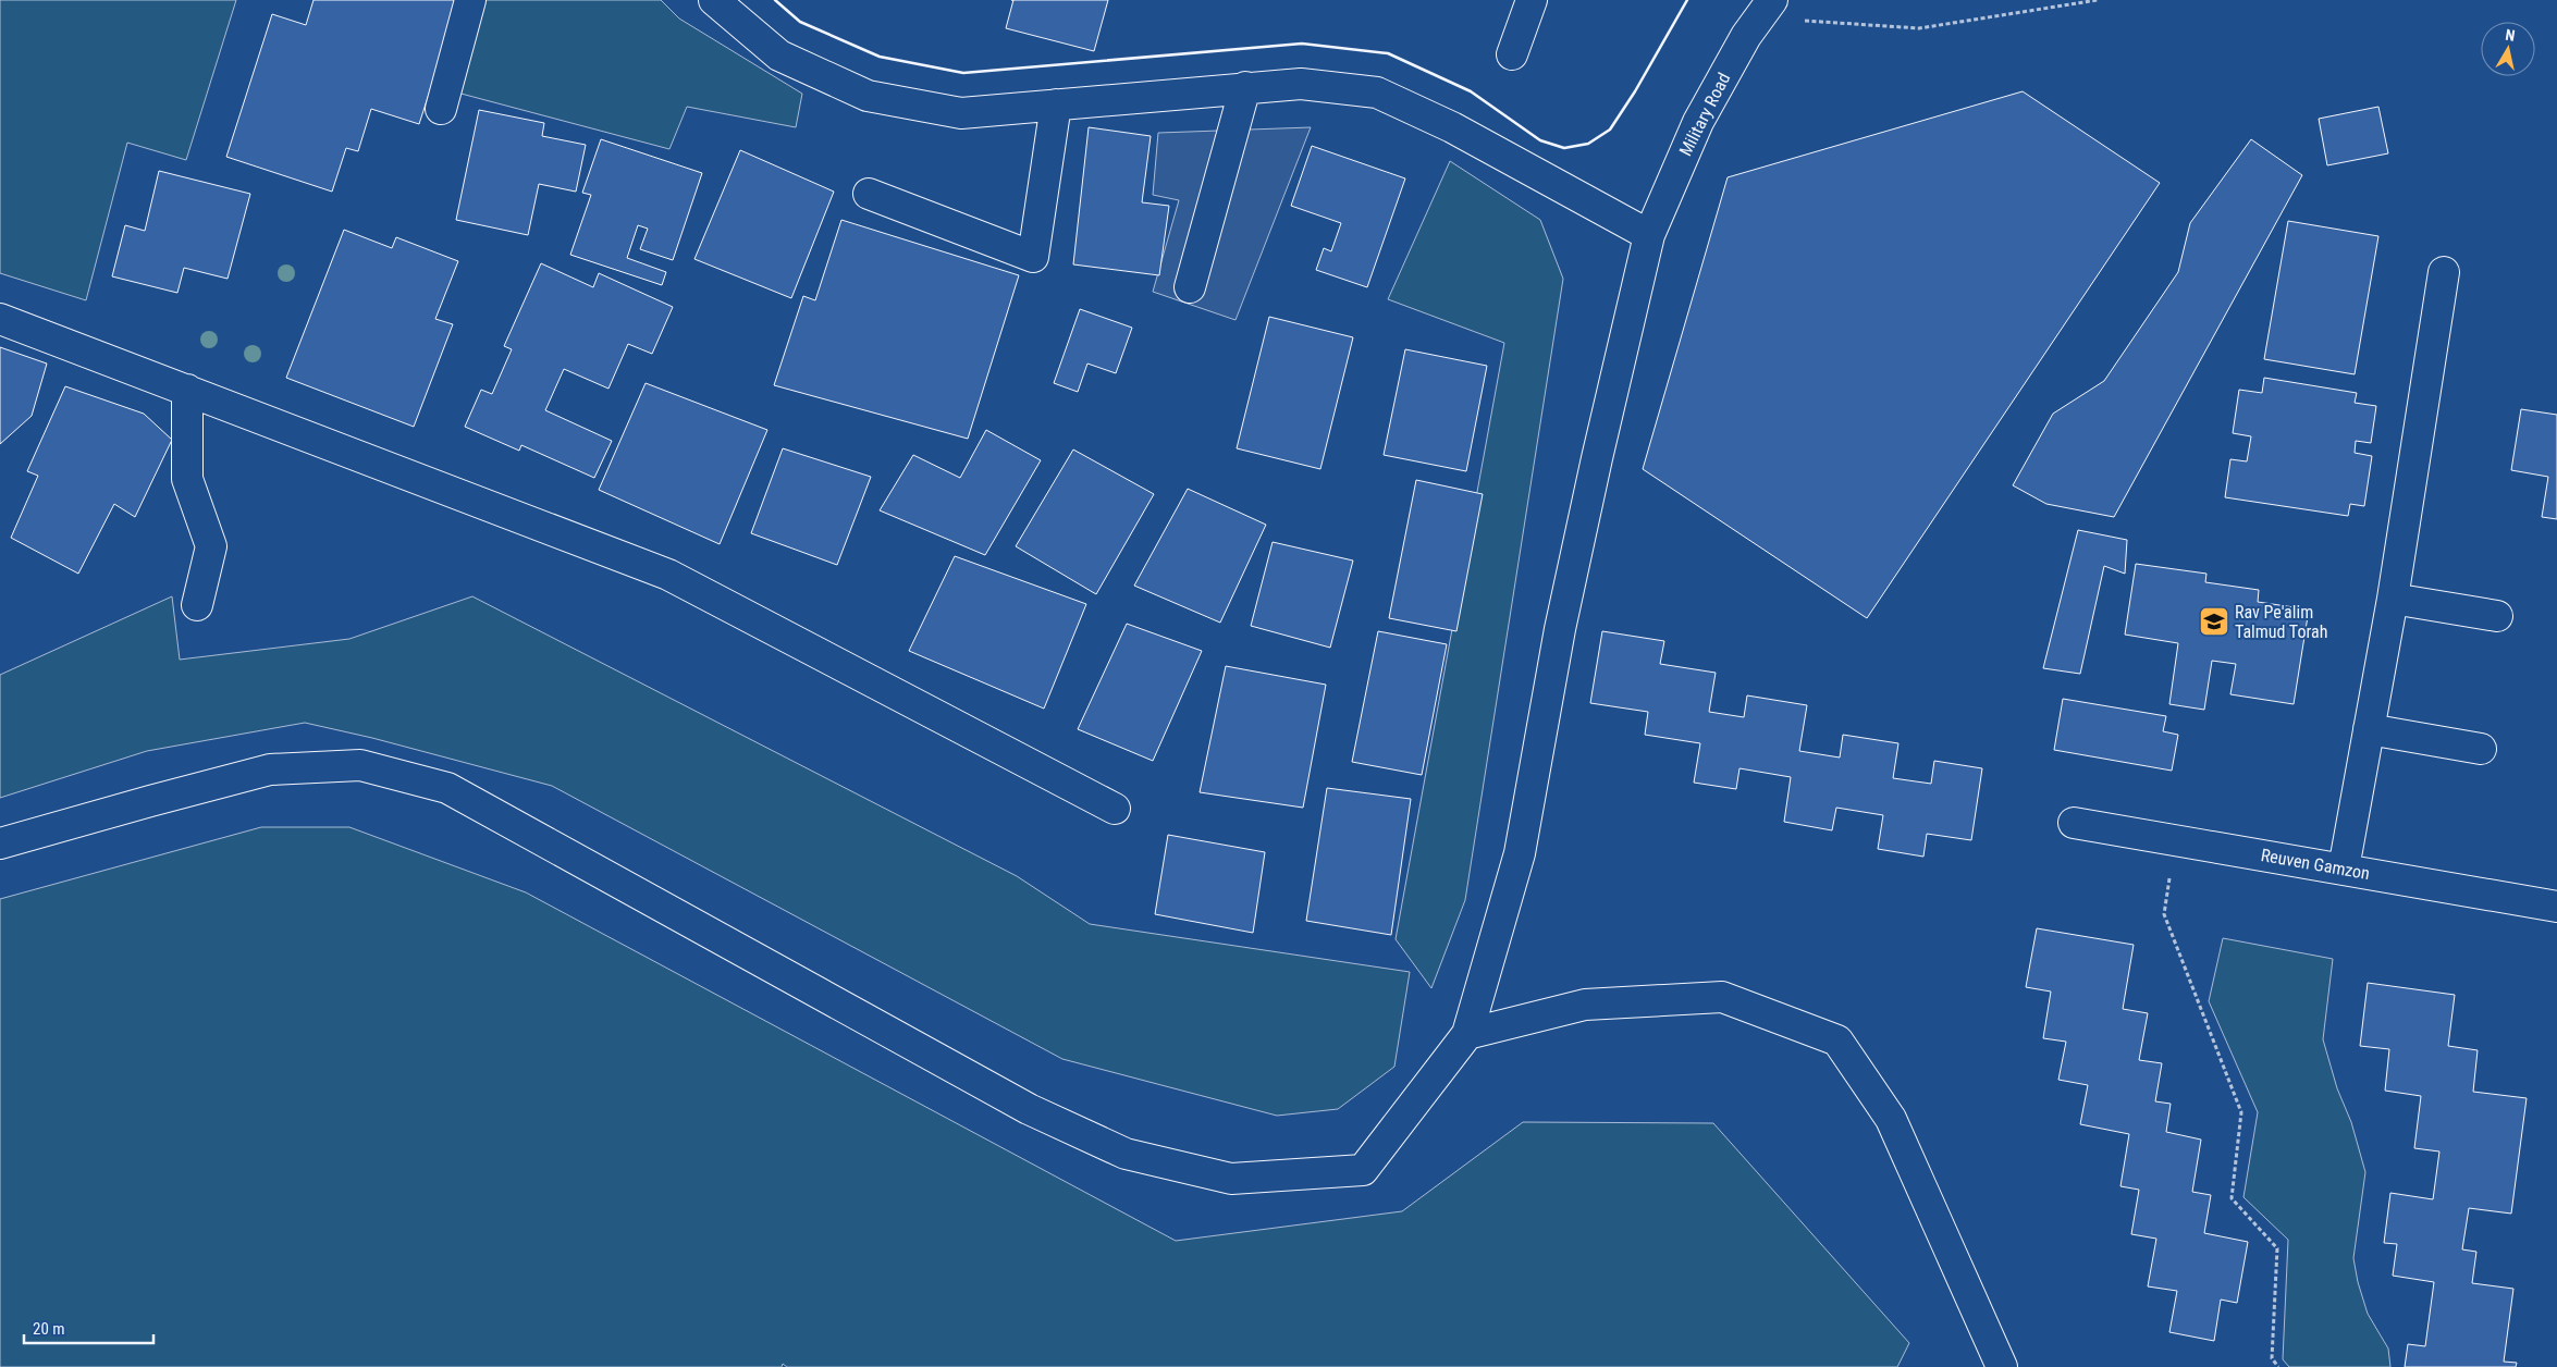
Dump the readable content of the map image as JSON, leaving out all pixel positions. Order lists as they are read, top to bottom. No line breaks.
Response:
{"streets":{"street":["Military Road","Reuven Gamzon"]},"places":{"school or university":["Rav Pe'alim Talmud Torah"]},"scale_bar":"20 m","north":"top"}
